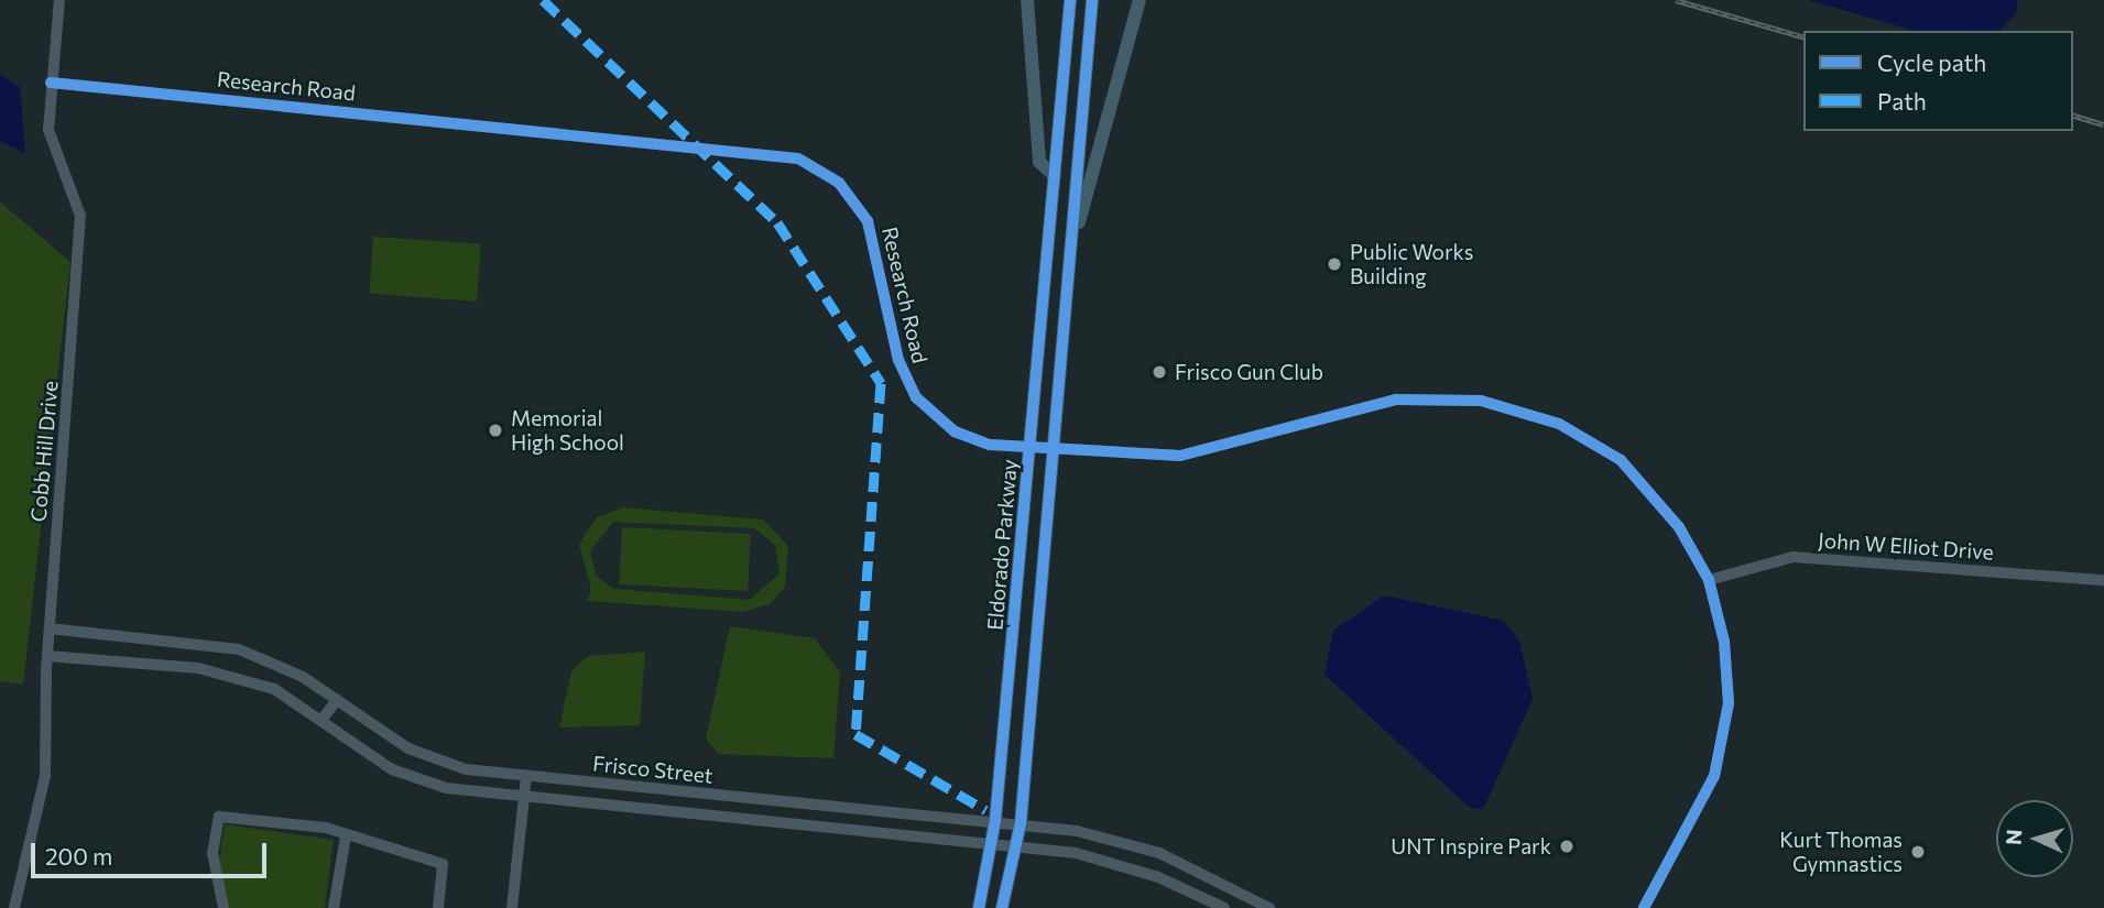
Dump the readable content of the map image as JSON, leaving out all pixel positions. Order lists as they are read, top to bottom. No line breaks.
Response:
{"streets":{"main road":["Eldorado Parkway"],"street":["Research Road","Cobb Hill Drive","John W Elliot Drive","Frisco Street"]},"crossings":[["Research Road","Cobb Hill Drive"],["Research Road","Eldorado Parkway"],["Research Road","John W Elliot Drive"],["Cobb Hill Drive","Frisco Street"],["Eldorado Parkway","Frisco Street"]],"places":["Public Works Building","Frisco Gun Club","Memorial High School","UNT Inspire Park","Kurt Thomas Gymnastics"],"legend":["Cycle path","Path"],"scale_bar":"200 m","north":"left"}
